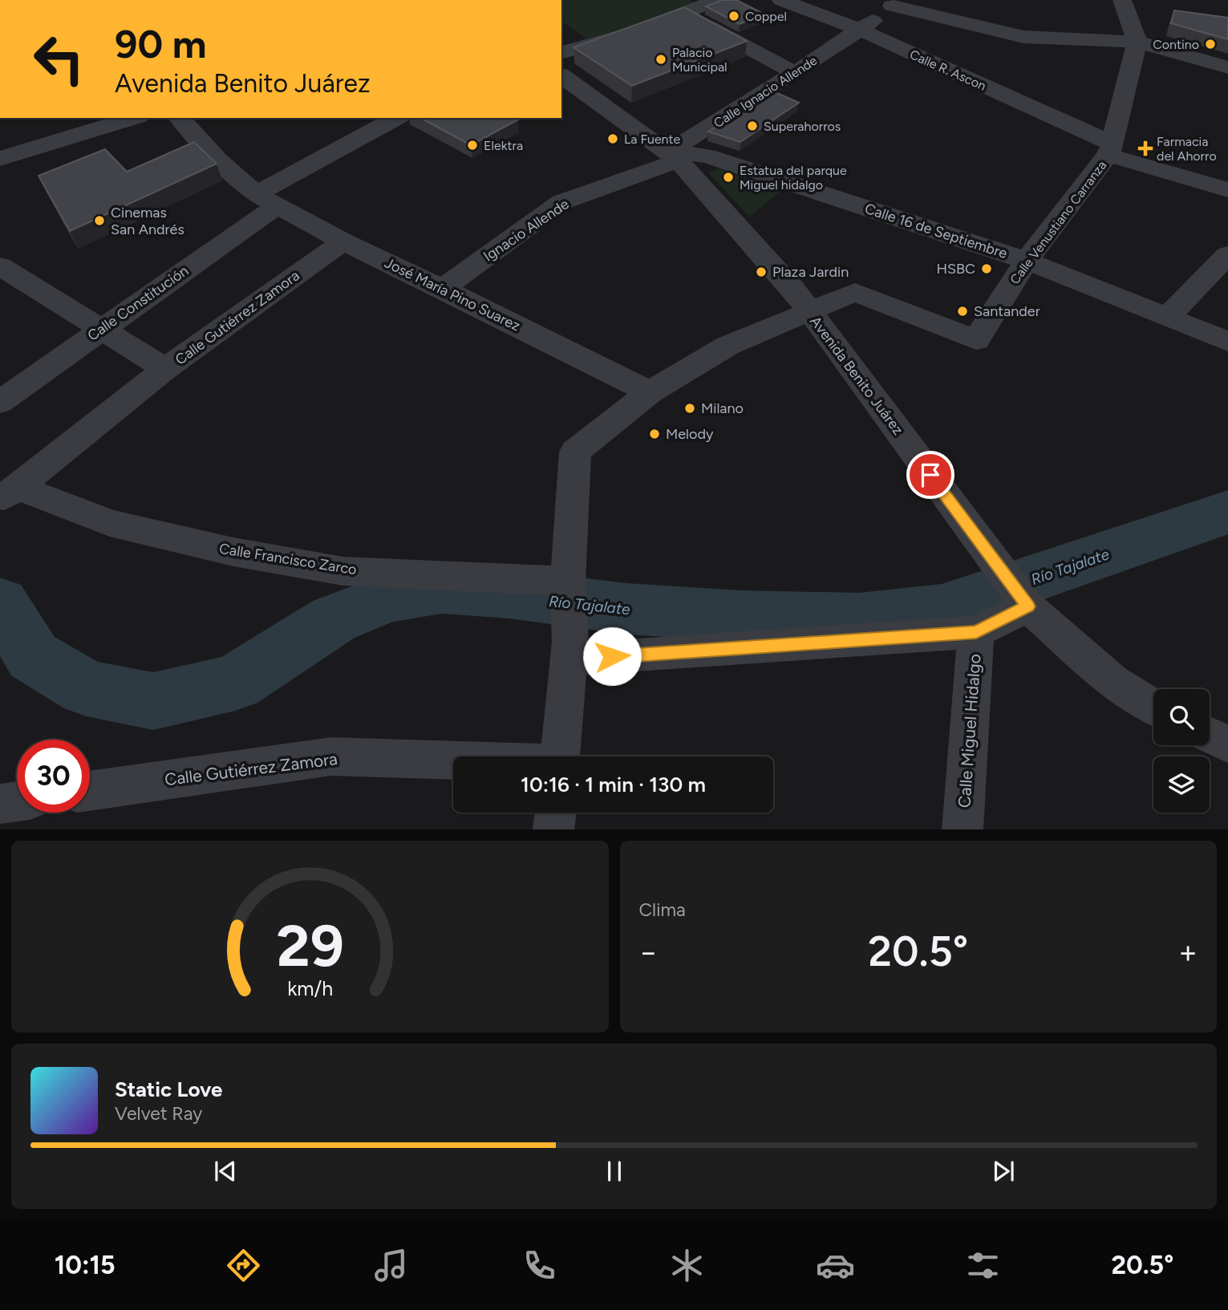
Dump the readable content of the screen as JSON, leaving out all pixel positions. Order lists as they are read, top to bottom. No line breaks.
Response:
{"streets":{"street":["Calle R. Ascon","Calle Ignacio Allende","Calle Venustiano Carranza","Ignacio Allende","Calle 16 de Septiembre","José María Pino Suarez","Calle Constitución","Calle Gutiérrez Zamora","Avenida Benito Juárez","Calle Francisco Zarco","Calle Miguel Hidalgo"]},"crossings":[["Calle R. Ascon","Calle Ignacio Allende"],["Calle R. Ascon","Calle Venustiano Carranza"],["Calle Ignacio Allende","Ignacio Allende"],["Calle Ignacio Allende","Calle 16 de Septiembre"],["Calle Ignacio Allende","Avenida Benito Juárez"],["Calle Venustiano Carranza","Calle 16 de Septiembre"],["Calle Venustiano Carranza","Avenida Benito Juárez"],["Ignacio Allende","Calle 16 de Septiembre"],["Ignacio Allende","José María Pino Suarez"],["Ignacio Allende","Avenida Benito Juárez"],["Calle 16 de Septiembre","Avenida Benito Juárez"],["José María Pino Suarez","Calle Constitución"],["José María Pino Suarez","Calle Gutiérrez Zamora"],["Calle Gutiérrez Zamora","Calle Francisco Zarco"]],"water":["Río Tajalate"],"places":{"other":["Coppel","Contino","Palacio Municipal","Superahorros","La Fuente","Elektra","Estatua del parque Miguel hidalgo","Cinemas San Andrés","HSBC","Plaza Jardin","Santander","Milano","Melody"],"health":["Farmacia del Ahorro"]},"page":{"turn":["90 m","Avenida Benito Juárez"],"limit":"30","trip":"10:16 · 1 min · 130 m","tile":"Clima","heat":["−","20.5°","+"],"song":["Static Love","Velvet Ray"],"tabs":["10:15","20.5°"],"gauge":["29","km/h"]}}
